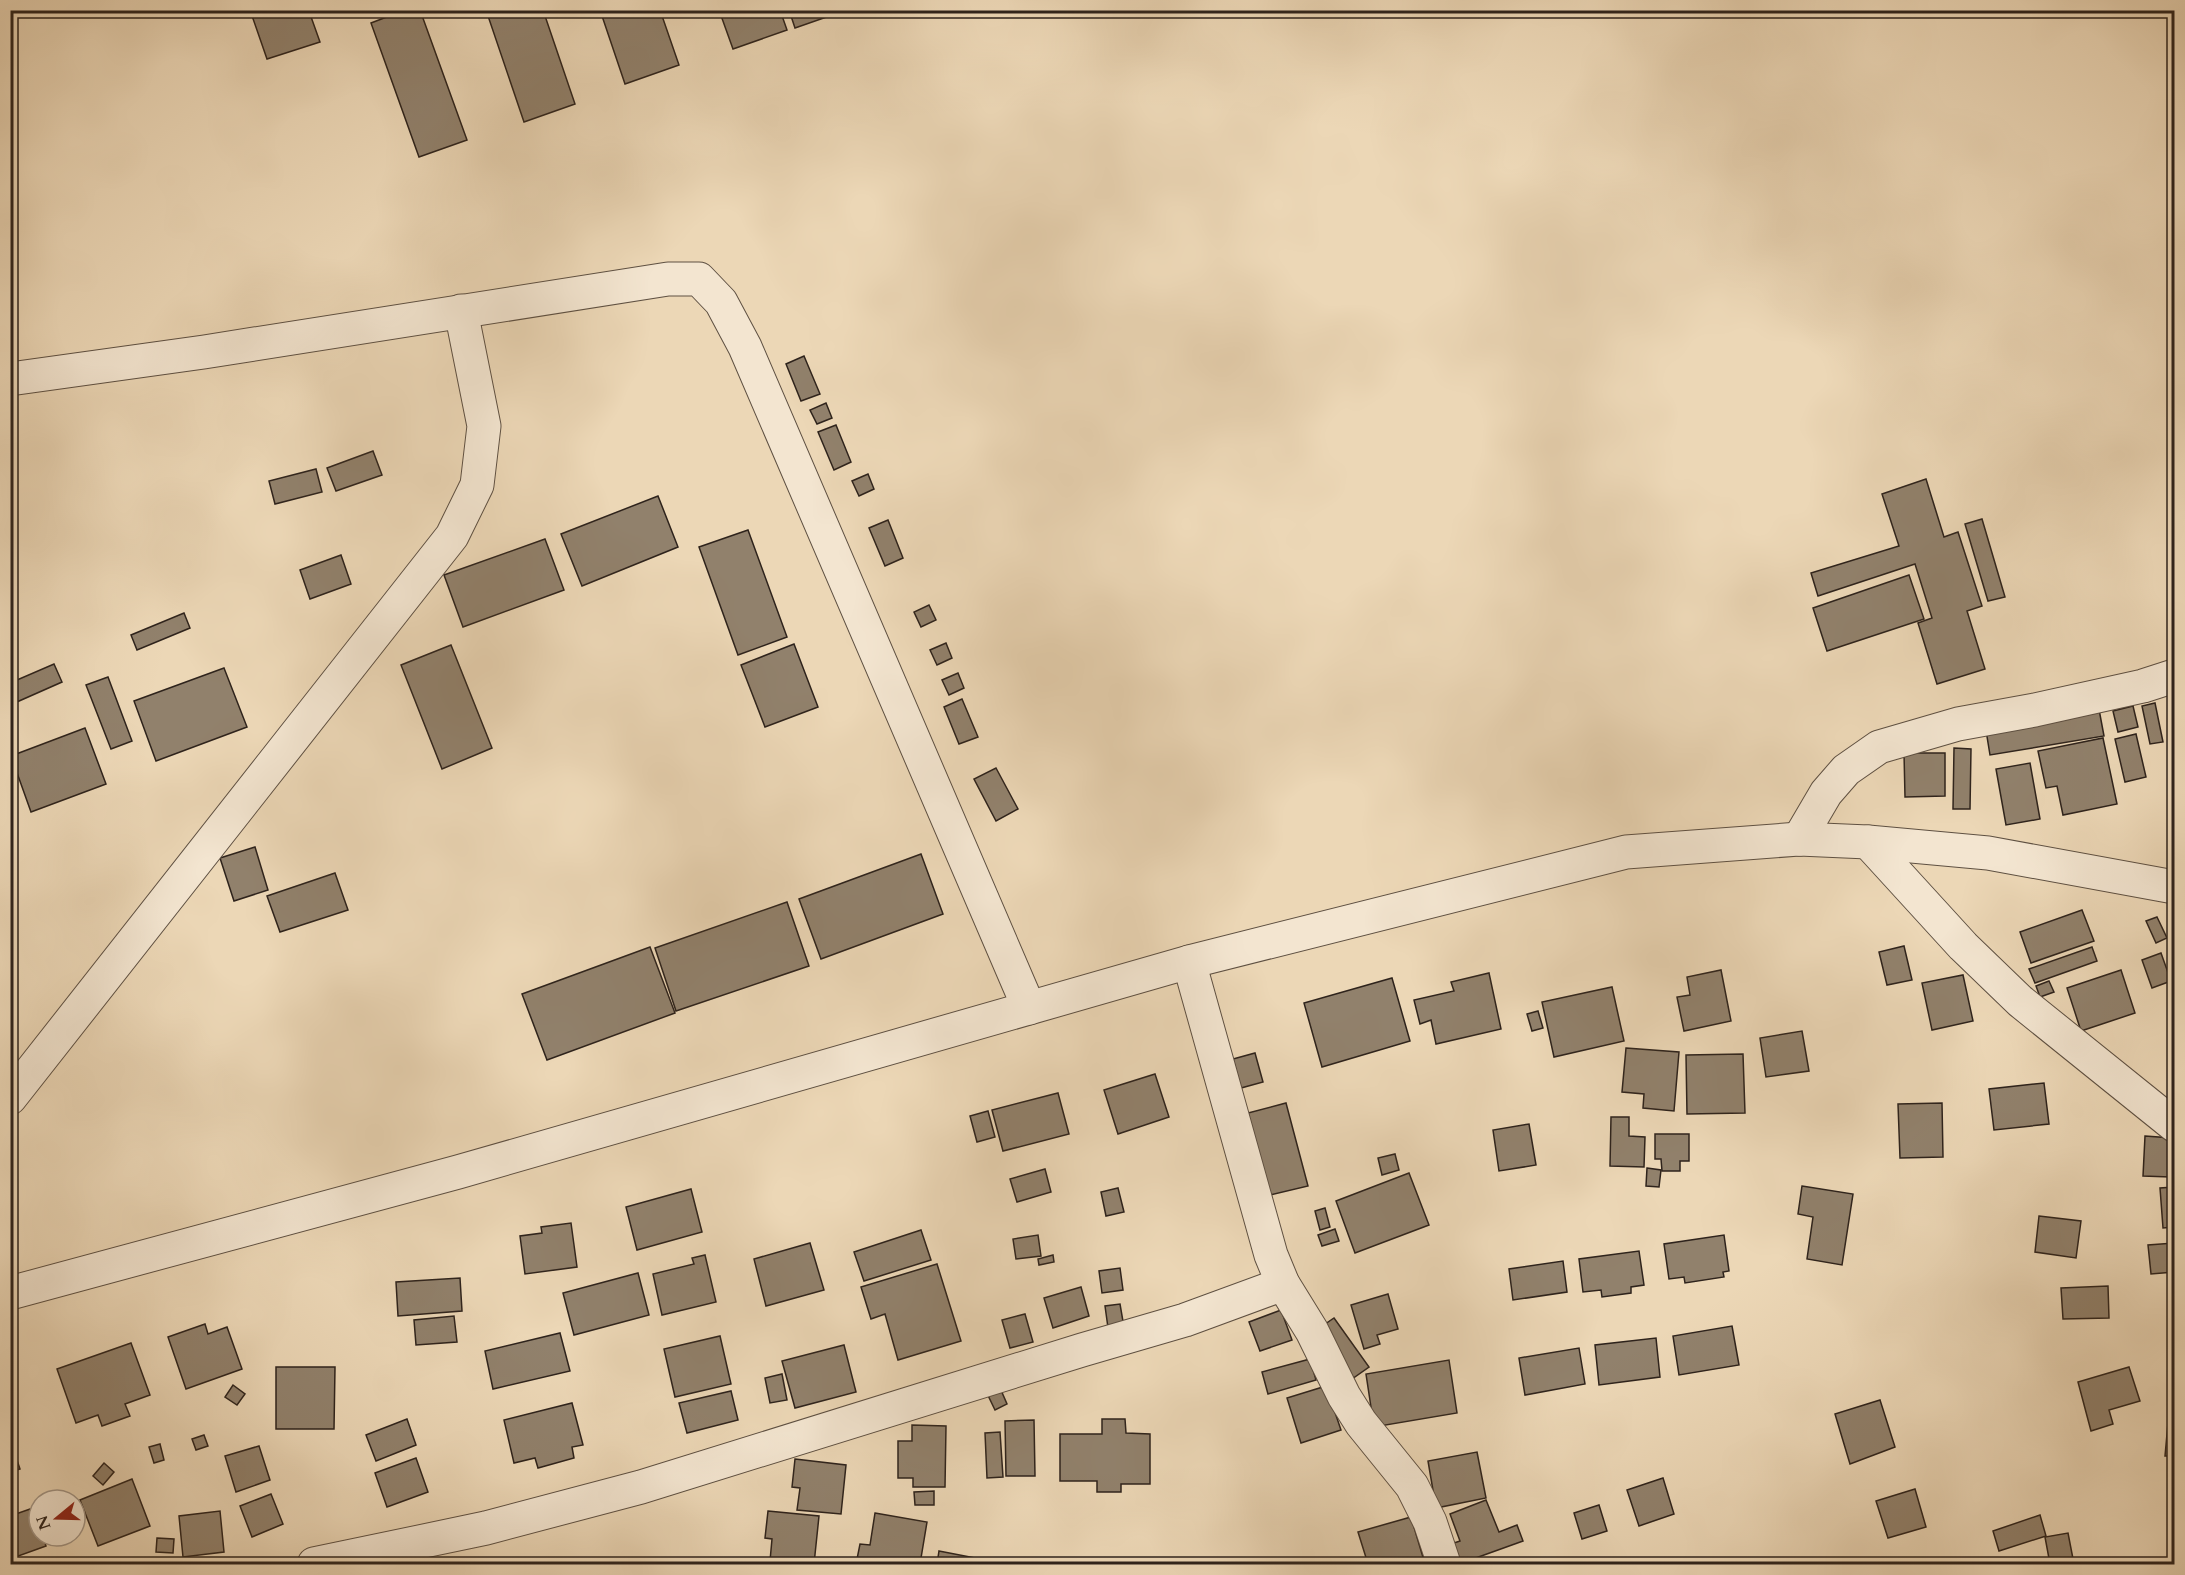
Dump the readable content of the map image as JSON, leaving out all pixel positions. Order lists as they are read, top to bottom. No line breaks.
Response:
{"north":"left"}
